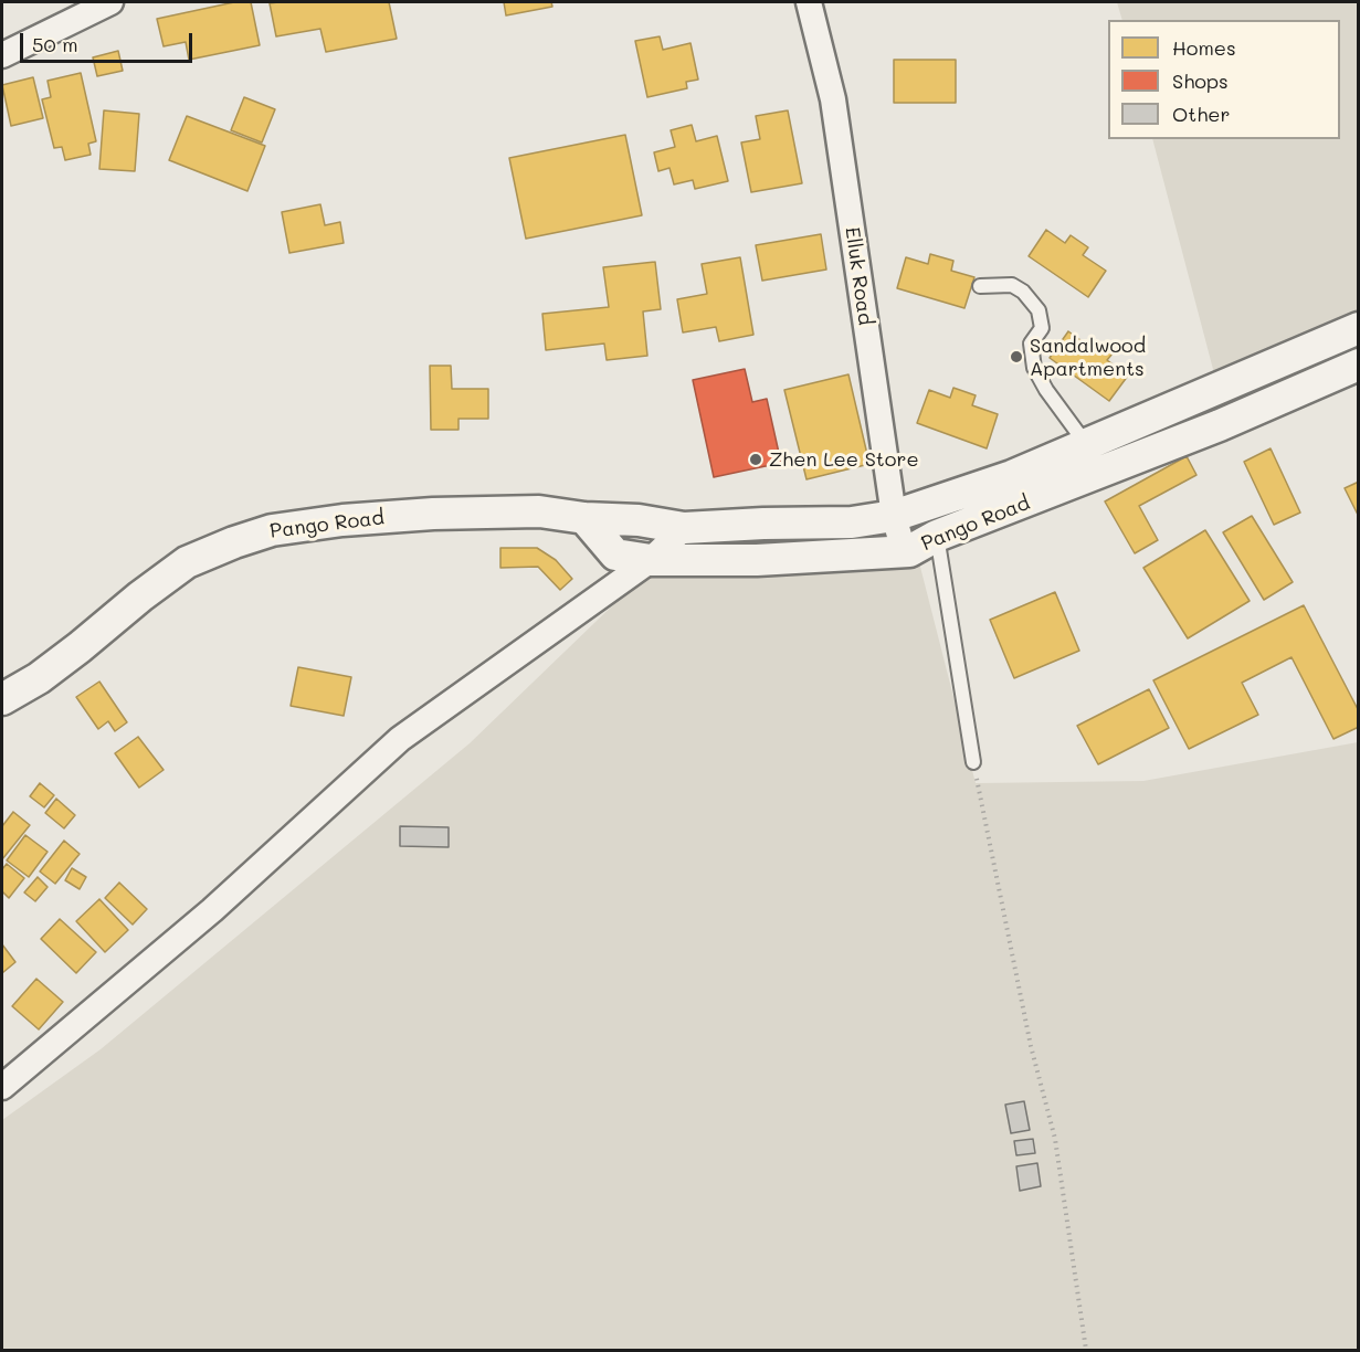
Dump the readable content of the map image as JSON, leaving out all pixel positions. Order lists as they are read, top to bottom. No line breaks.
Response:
{"streets":{"street":["Elluk Road","Pango Road"]},"crossings":[["Elluk Road","Pango Road"]],"places":["Sandalwood Apartments","Zhen Lee Store"],"legend":["Homes","Shops","Other"],"scale_bar":"50 m"}
